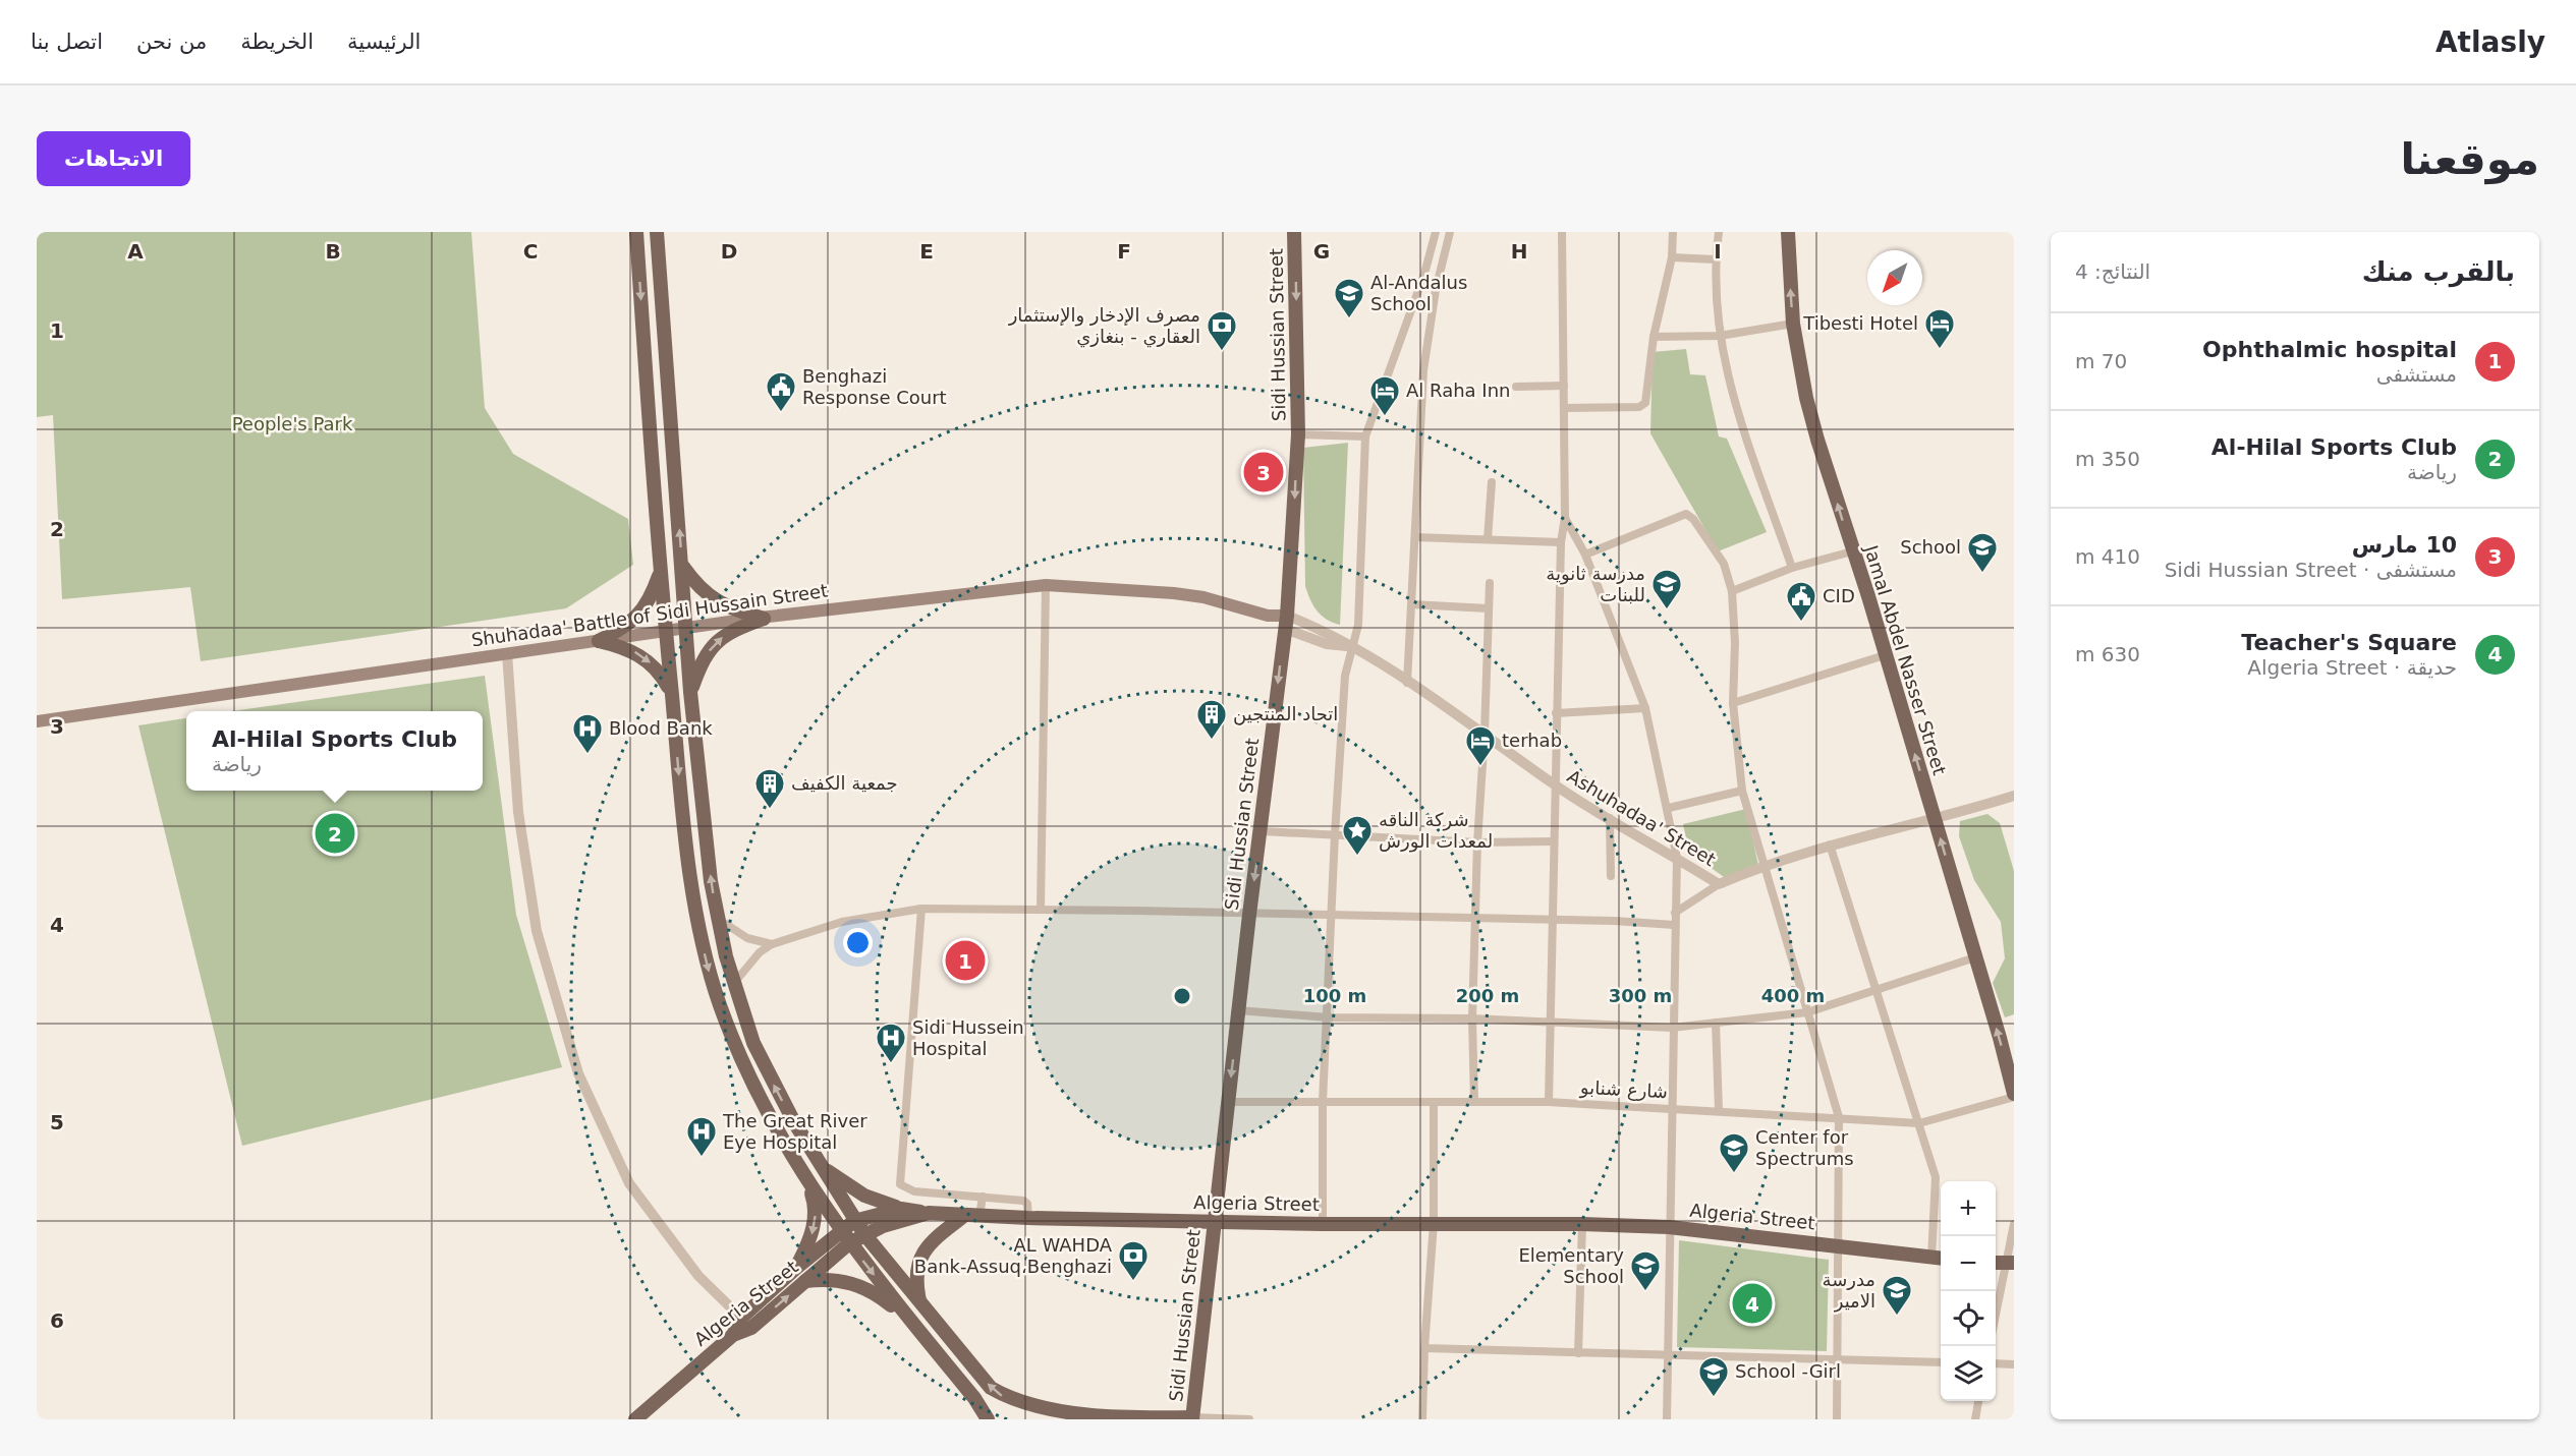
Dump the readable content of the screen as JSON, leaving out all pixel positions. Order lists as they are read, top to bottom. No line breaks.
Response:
{"streets":{"main road":["Sidi Hussian Street","Shuhadaa' Battle of Sidi Hussain Street","Jamal Abdel Nasser Street","Algeria Street"],"street":["Ashuhadaa' Street","شارع شنابو"]},"crossings":[["Sidi Hussian Street","Shuhadaa' Battle of Sidi Hussain Street"],["Sidi Hussian Street","شارع شنابو"],["Sidi Hussian Street","Algeria Street"],["Shuhadaa' Battle of Sidi Hussain Street","Ashuhadaa' Street"],["Jamal Abdel Nasser Street","Ashuhadaa' Street"],["Jamal Abdel Nasser Street","شارع شنابو"]],"one_way":["Sidi Hussian Street","Jamal Abdel Nasser Street"],"parks":["People's Park"],"places":{"school or university":["Al-Andalus School","School","مدرسة ثانوية للبنات","Center for Spectrums","Elementary School","مدرسة الامير","School -Girl"],"hotel":["Tibesti Hotel","Al Raha Inn","terhab"],"bank":["مصرف الإدخار والإستثمار العقاري - بنغازي","AL WAHDA Bank-Assuq،Benghazi"],"public building":["Benghazi Response Court","CID"],"building":["اتحاد المنتجين","جمعية الكفيف"],"hospital":["Blood Bank","Sidi Hussein Hospital","The Great River Eye Hospital"],"place":["شركة الناقه لمعدات الورش"]},"north":"bottom left","page":{"header":"Atlasly","nav":["الرئيسية","الخريطة","من نحن","اتصل بنا"],"buttons":"الاتجاهات","title":"موقعنا","heading":["بالقرب منك","النتائج: 4"],"list":[{"mark":"1","name":"Ophthalmic hospital","note":"مستشفى","value":"70 m"},{"mark":"2","name":"Al-Hilal Sports Club","note":"رياضة","value":"350 m"},{"mark":"3","name":"10 مارس","note":"مستشفى · Sidi Hussian Street","value":"410 m"},{"mark":"4","name":"Teacher's Square","note":"حديقة · Algeria Street","value":"630 m"}],"pins":["3","2","1","4"],"popup":["Al-Hilal Sports Club","رياضة"],"map_buttons":["+","−"]},"grid":{"columns":["A","B","C","D","E","F","G","H","I"],"rows":["1","2","3","4","5","6"]},"rings":["100 m","200 m","300 m","400 m"]}
